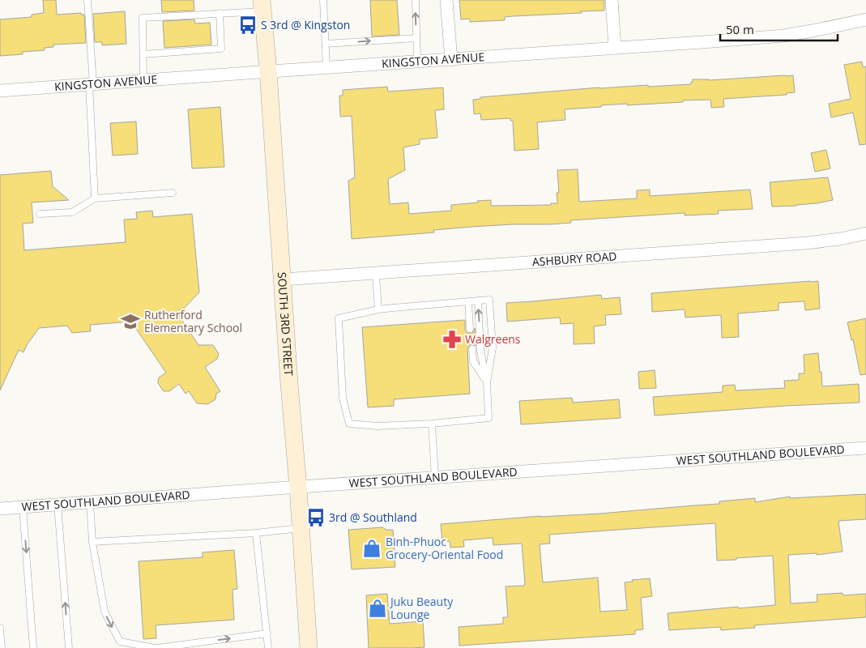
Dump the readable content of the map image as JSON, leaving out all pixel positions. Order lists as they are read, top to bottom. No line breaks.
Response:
{"streets":{"street":["KINGSTON AVENUE","ASHBURY ROAD","SOUTH 3RD STREET","WEST SOUTHLAND BOULEVARD"]},"crossings":[["KINGSTON AVENUE","SOUTH 3RD STREET"],["ASHBURY ROAD","SOUTH 3RD STREET"],["SOUTH 3RD STREET","WEST SOUTHLAND BOULEVARD"]],"places":{"bus stop":["S 3rd @ Kingston","3rd @ Southland"],"school or university":["Rutherford Elementary School"],"pharmacy":["Walgreens"],"shop":["Binh-Phuoc Grocery-Oriental Food","Juku Beauty Lounge"]},"scale_bar":"50 m"}
